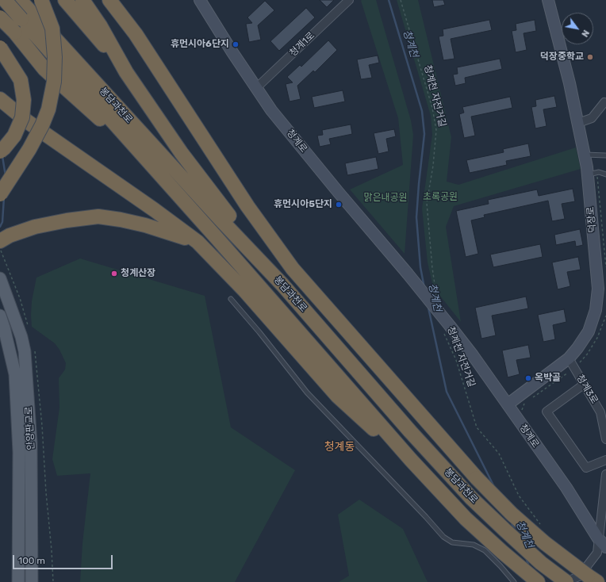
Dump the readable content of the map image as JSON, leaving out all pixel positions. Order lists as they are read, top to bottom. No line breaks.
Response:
{"streets":{"highway":["봉담과천로"],"main road":["안양판교로"],"street":["청계1로","청계로","덕장로","청계3로"],"path":["청계천 자전거길"]},"crossings":[["청계1로","청계로"],["청계천 자전거길","청계로"],["청계로","덕장로"],["덕장로","청계3로"]],"districts":["청계동"],"water":["청계천"],"parks":["초록공원","맑은내공원"],"places":["휴먼시아6단지","덕장중학교","휴먼시아5단지","청계산장","옥박골"],"scale_bar":"100 m","north":"bottom right"}
